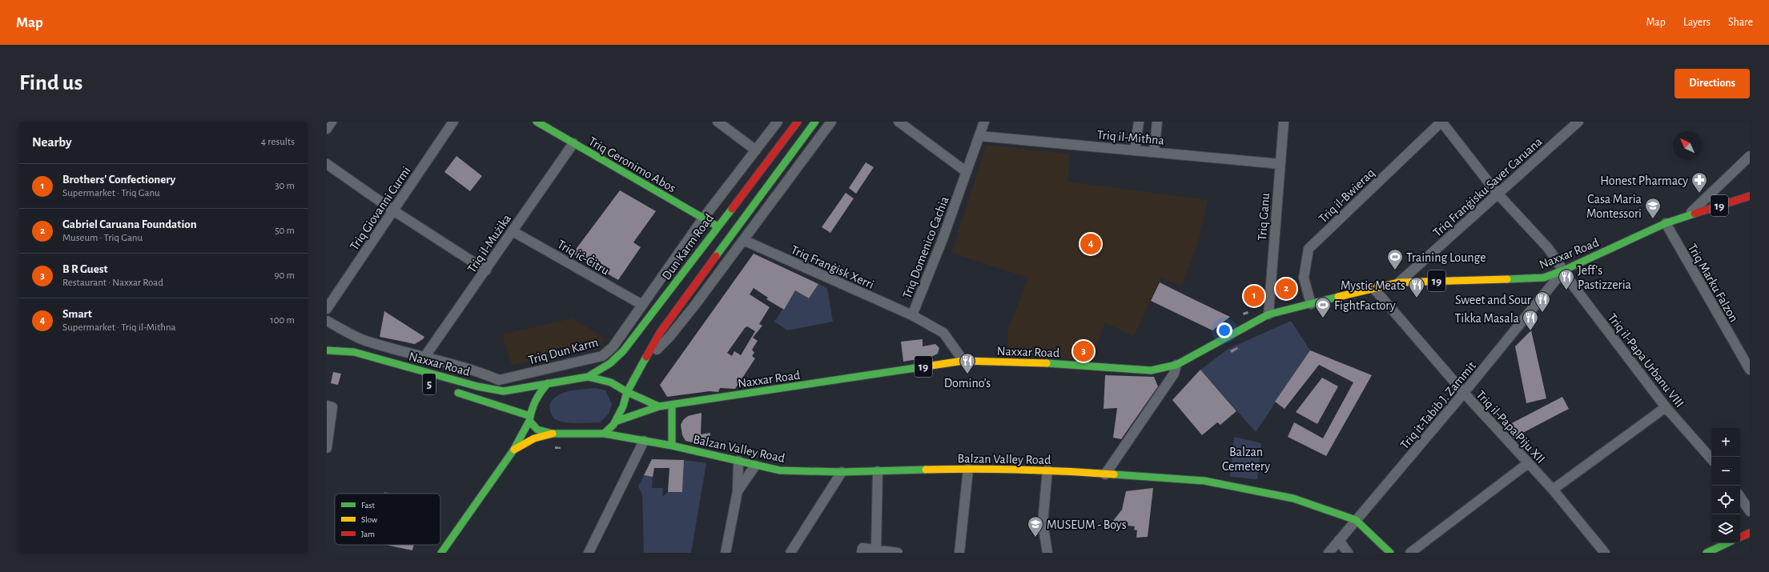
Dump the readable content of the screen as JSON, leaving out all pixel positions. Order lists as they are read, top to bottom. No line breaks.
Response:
{"streets":{"main road":["Triq Geronimo Abos","19","Dun Karm Road","Naxxar Road","5","Balzan Valley Road"],"street":["Triq il-Mitħna","Triq Franġisku Saver Caruana","Triq il-Bwieraq","Triq Giovanni Curmi","Triq Ganu","Triq il-Mużika","Triq Domenico Cachia","Triq iċ-Ċitru","Triq Franġisk Xerri","Triq Marku Falzon","Triq Dun Karm","Triq il-Papa Urbanu VIII","Triq it-Tabib J. Zammit","Triq il-Papa Piju XII"]},"crossings":[["Triq il-Mitħna","Triq Ganu"],["Triq il-Mitħna","Triq Domenico Cachia"],["Triq Geronimo Abos","Triq il-Mużika"],["Triq Geronimo Abos","Dun Karm Road"],["Triq Geronimo Abos","Triq Dun Karm"],["Triq Franġisku Saver Caruana","Naxxar Road"],["Triq Franġisku Saver Caruana","Triq il-Papa Urbanu VIII"],["Triq il-Bwieraq","Naxxar Road"],["Triq il-Bwieraq","Triq il-Papa Urbanu VIII"],["Triq Ganu","Naxxar Road"],["Triq il-Mużika","Triq iċ-Ċitru"],["Triq il-Mużika","Triq Dun Karm"],["Dun Karm Road","Naxxar Road"],["Triq Domenico Cachia","Naxxar Road"],["Triq Domenico Cachia","Triq Franġisk Xerri"],["Naxxar Road","Triq Marku Falzon"],["Naxxar Road","Triq il-Papa Urbanu VIII"],["Naxxar Road","Triq it-Tabib J. Zammit"],["Naxxar Road","Triq il-Papa Piju XII"],["Naxxar Road","Balzan Valley Road"],["Triq iċ-Ċitru","Triq Dun Karm"],["Triq il-Papa Urbanu VIII","Triq it-Tabib J. Zammit"],["Triq it-Tabib J. Zammit","Triq il-Papa Piju XII"],["Triq it-Tabib J. Zammit","Balzan Valley Road"]],"parks":["Balzan Cemetery"],"places":{"pharmacy":["Honest Pharmacy"],"school or university":["Casa Maria Montessori","MUSEUM - Boys"],"sports":["Training Lounge","FightFactory"],"restaurant":["Jeff's Pastizzeria","Mystic Meats","Sweet and Sour","Tikka Masala","Domino's"]},"legend":["Fast","Slow","Jam"],"north":"top left","page":{"header":"Map","nav":["Map","Layers","Share"],"buttons":"Directions","title":"Find us","heading":["Nearby","4 results"],"list":[{"mark":"1","name":"Brothers' Confectionery","note":"Supermarket · Triq Ganu","value":"30 m"},{"mark":"2","name":"Gabriel Caruana Foundation","note":"Museum · Triq Ganu","value":"50 m"},{"mark":"3","name":"B R Guest","note":"Restaurant · Naxxar Road","value":"90 m"},{"mark":"4","name":"Smart","note":"Supermarket · Triq il-Mitħna","value":"100 m"}],"pins":["4","2","1","3"],"map_buttons":["+","−"]}}
